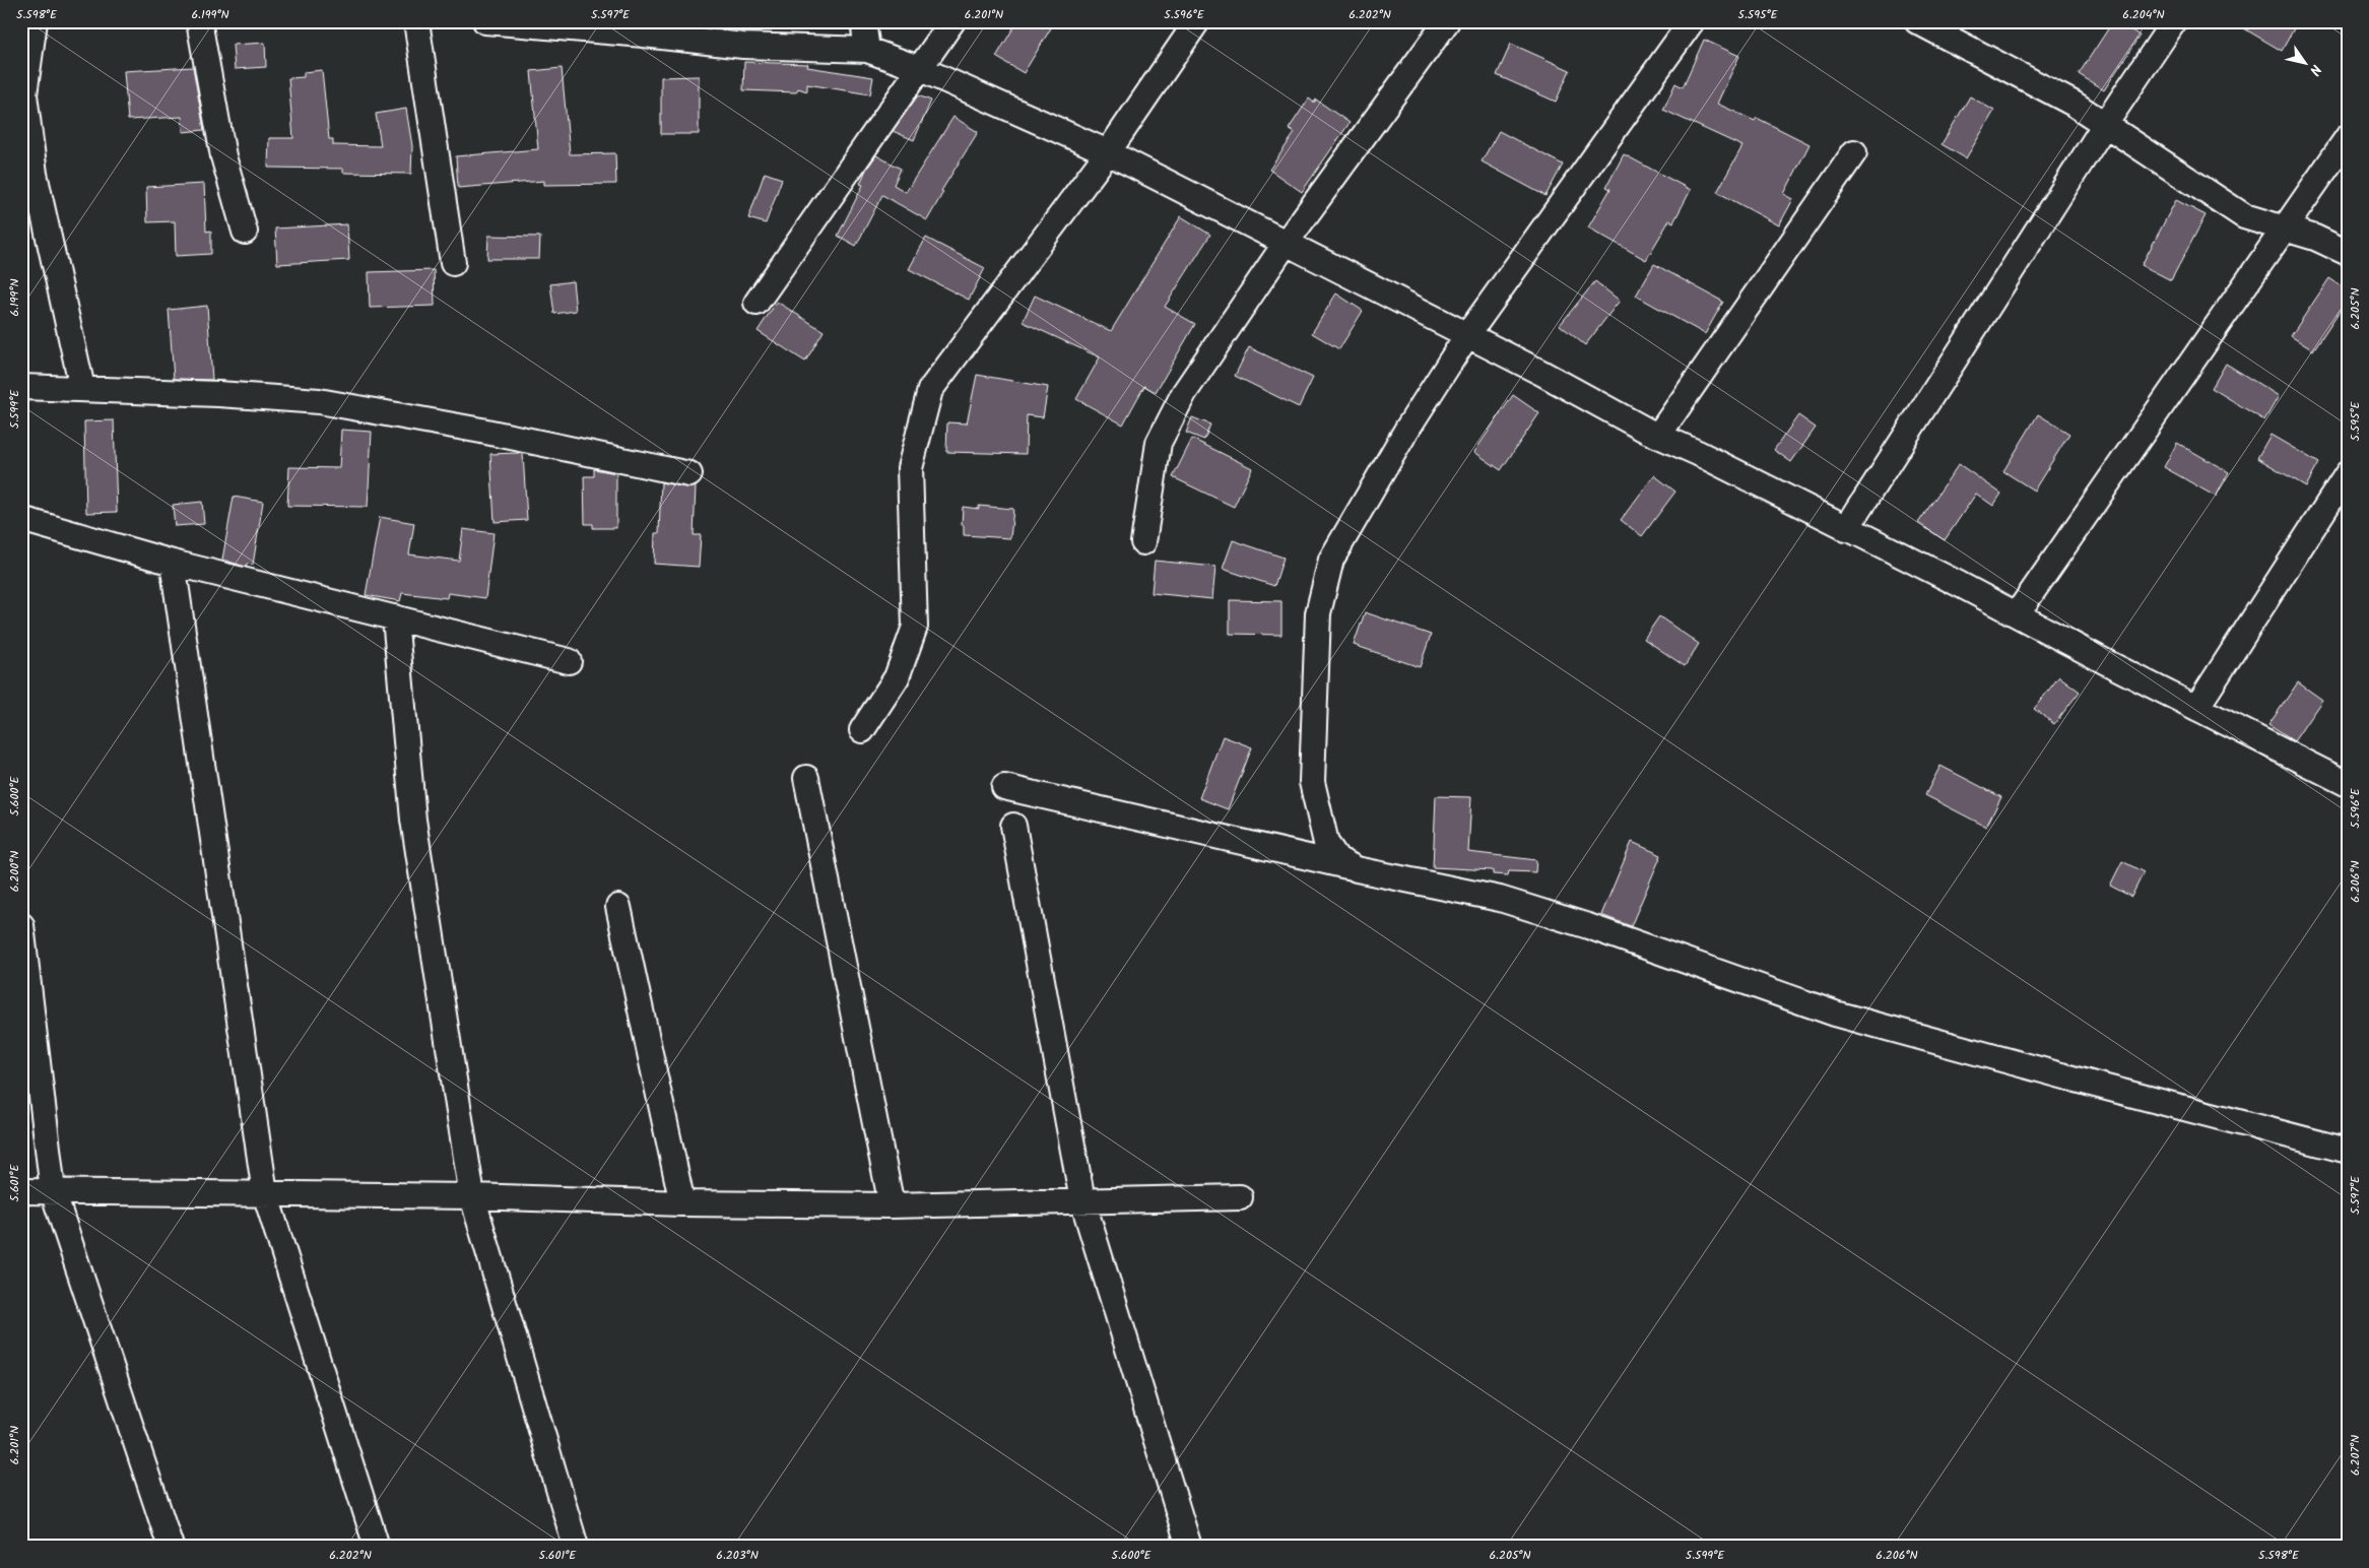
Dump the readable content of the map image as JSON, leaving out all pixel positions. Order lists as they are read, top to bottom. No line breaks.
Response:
{"north":"bottom right","coordinates":["5.598°E","6.199°N","5.597°E","6.201°N","5.596°E","6.202°N","5.595°E","6.204°N","6.205°N","5.599°E","5.600°E","6.200°N","6.206°N","5.601°E","6.207°N","6.203°N"]}
